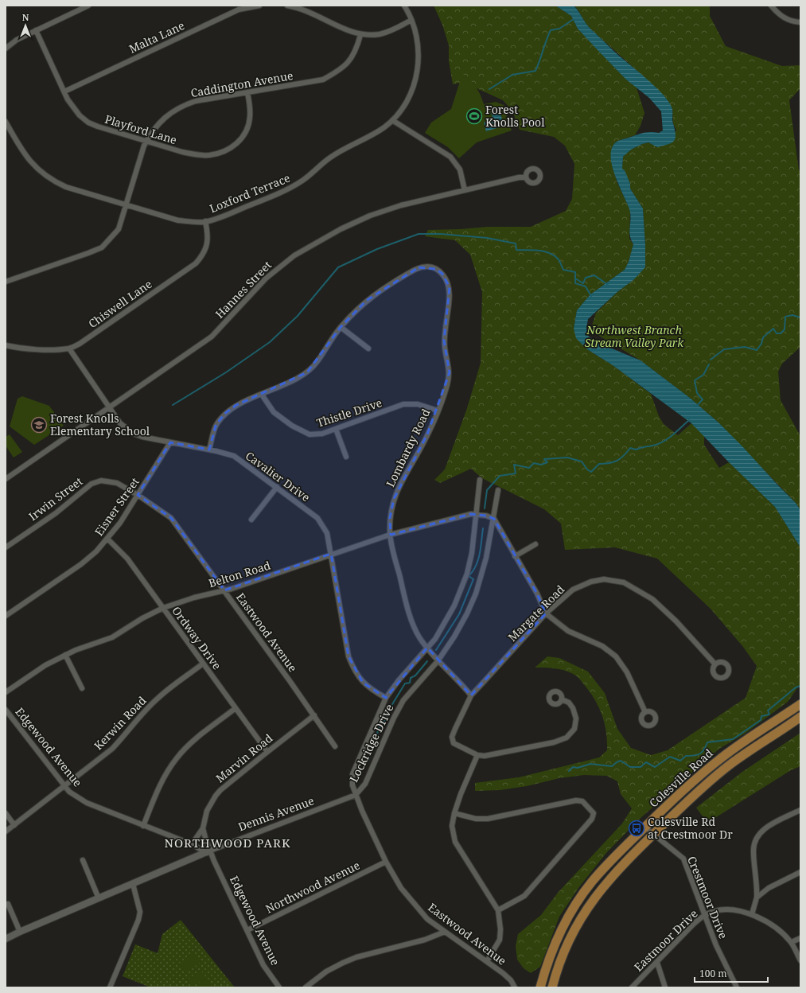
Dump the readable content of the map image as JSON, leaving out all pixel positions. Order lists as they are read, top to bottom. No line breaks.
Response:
{"streets":{"highway":["Colesville Road"],"street":["Malta Lane","Caddington Avenue","Playford Lane","Loxford Terrace","Hannes Street","Chiswell Lane","Thistle Drive","Lombardy Road","Cavalier Drive","Irwin Street","Eisner Street","Belton Road","Margate Road","Eastwood Avenue","Ordway Drive","Kerwin Road","Lockridge Drive","Edgewood Avenue","Marvin Road","Dennis Avenue","Northwood Avenue","Crestmoor Drive","Eastmoor Drive"]},"crossings":[["Malta Lane","Playford Lane"],["Caddington Avenue","Playford Lane"],["Caddington Avenue","Loxford Terrace"],["Loxford Terrace","Chiswell Lane"],["Hannes Street","Cavalier Drive"],["Chiswell Lane","Cavalier Drive"],["Thistle Drive","Lombardy Road"],["Lombardy Road","Cavalier Drive"],["Lombardy Road","Belton Road"],["Lombardy Road","Margate Road"],["Lombardy Road","Lockridge Drive"],["Cavalier Drive","Eisner Street"],["Cavalier Drive","Belton Road"],["Cavalier Drive","Lockridge Drive"],["Irwin Street","Eisner Street"],["Irwin Street","Eastwood Avenue"],["Eisner Street","Eastwood Avenue"],["Eisner Street","Ordway Drive"],["Belton Road","Eastwood Avenue"],["Belton Road","Ordway Drive"],["Belton Road","Lockridge Drive"],["Eastwood Avenue","Lockridge Drive"],["Eastwood Avenue","Marvin Road"],["Eastwood Avenue","Dennis Avenue"],["Eastwood Avenue","Northwood Avenue"],["Ordway Drive","Kerwin Road"],["Ordway Drive","Marvin Road"],["Kerwin Road","Edgewood Avenue"],["Lockridge Drive","Dennis Avenue"],["Edgewood Avenue","Marvin Road"],["Edgewood Avenue","Dennis Avenue"],["Edgewood Avenue","Northwood Avenue"],["Colesville Road","Crestmoor Drive"],["Crestmoor Drive","Eastmoor Drive"]],"districts":["NORTHWOOD PARK"],"parks":["Northwest Branch Stream Valley Park"],"places":{"sports":["Forest Knolls Pool"],"school or university":["Forest Knolls Elementary School"],"bus stop":["Colesville Rd at Crestmoor Dr"]},"scale_bar":"100 m","north":"top"}
